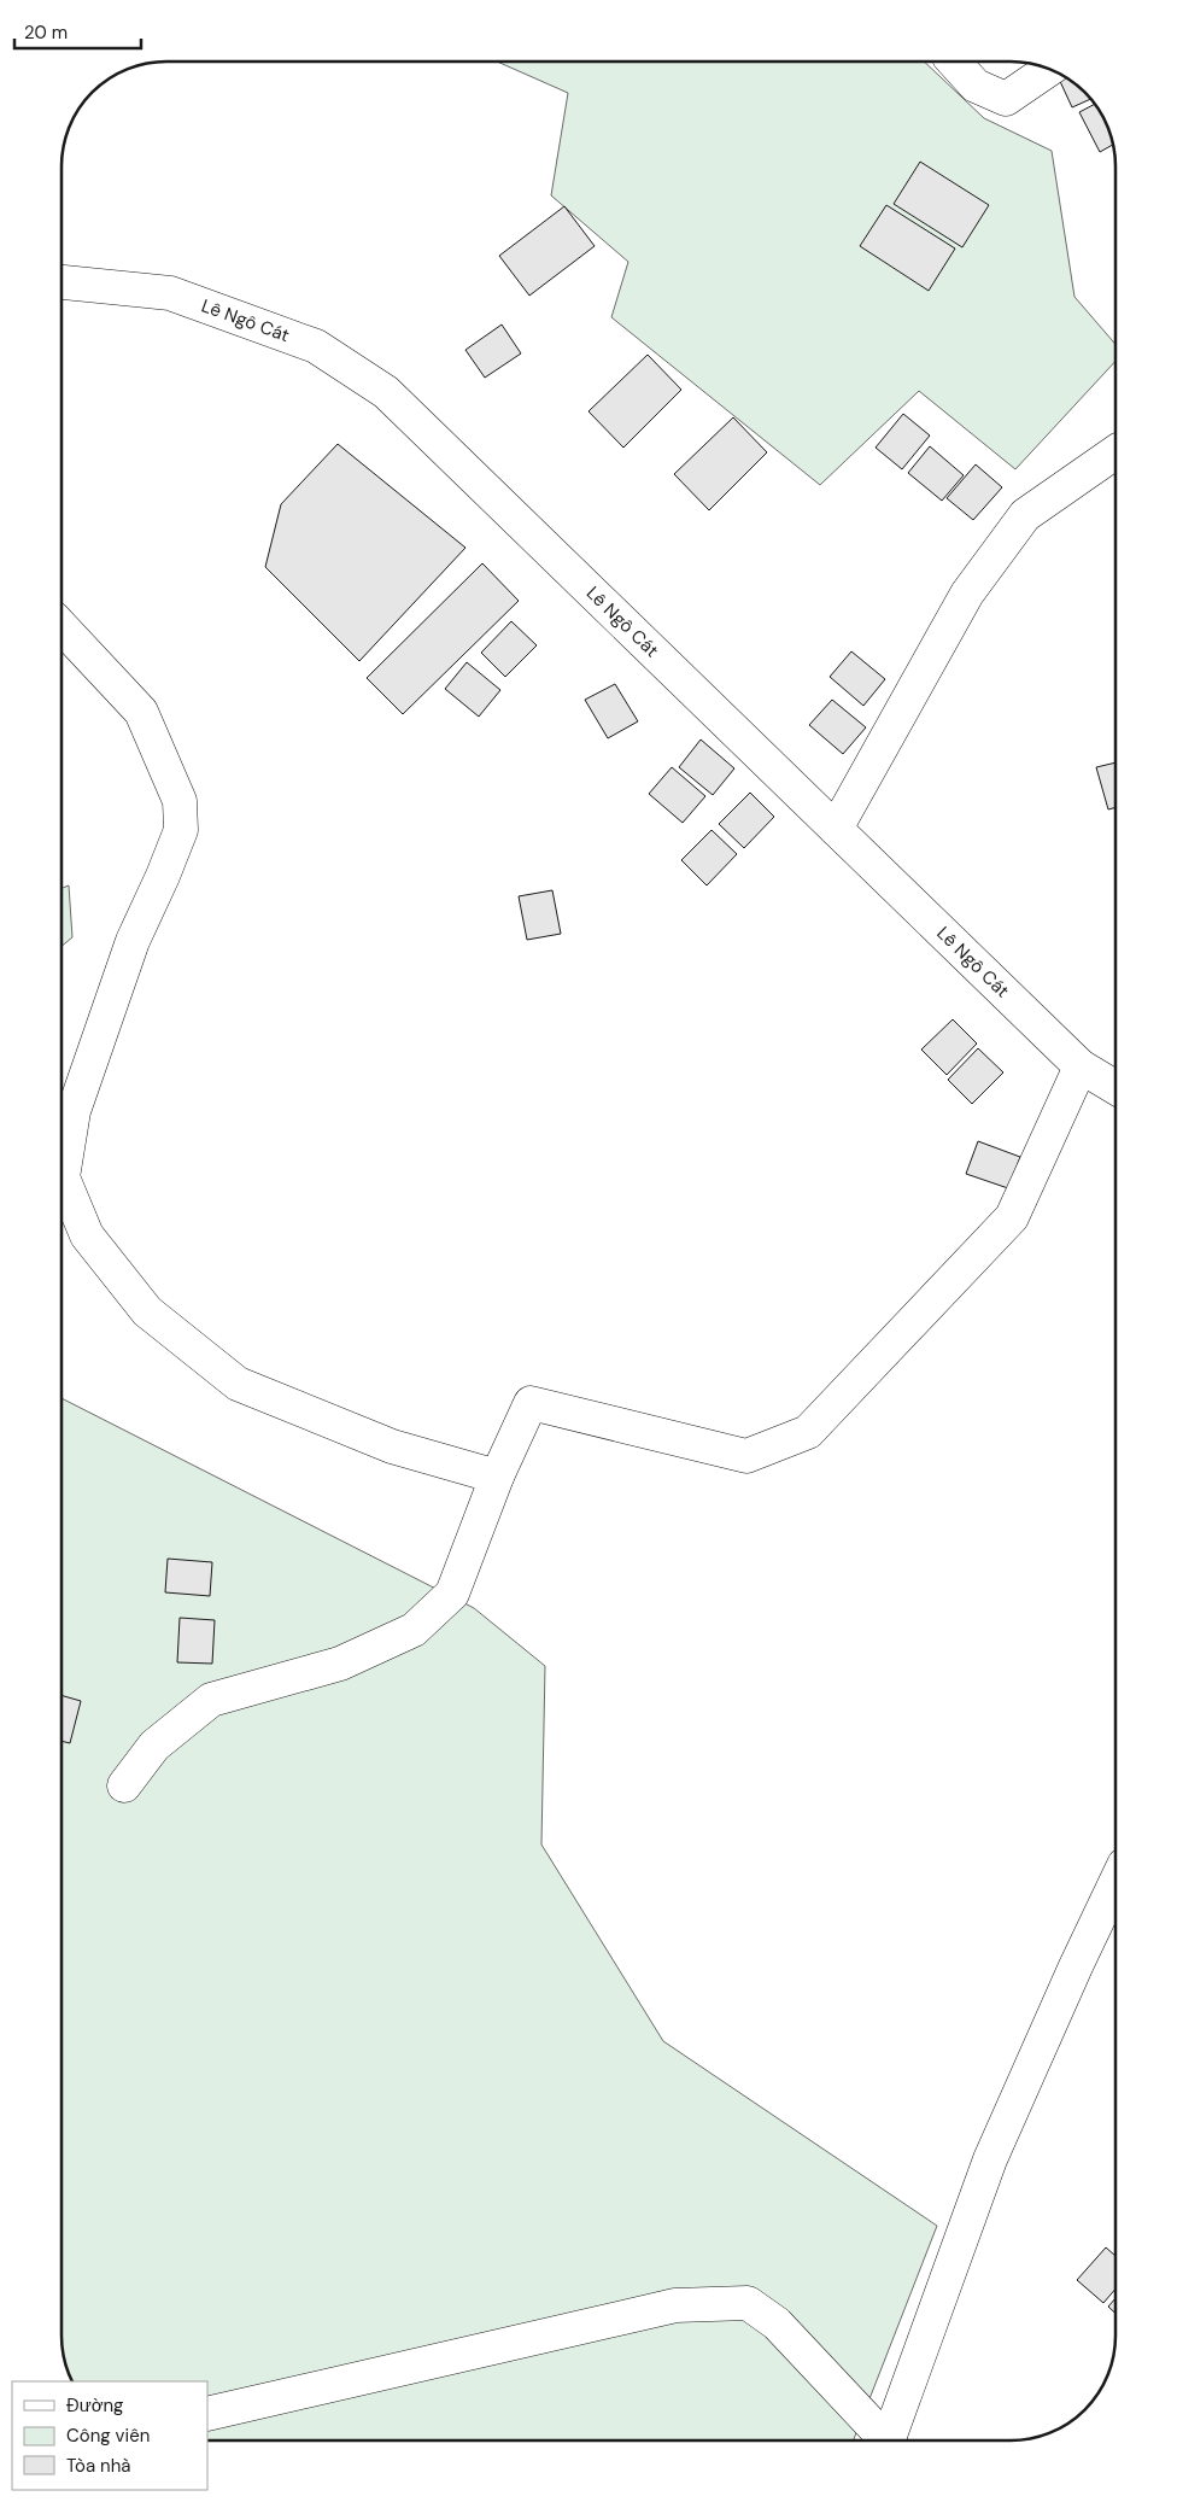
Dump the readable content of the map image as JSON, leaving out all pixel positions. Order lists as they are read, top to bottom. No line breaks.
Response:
{"streets":{"street":["Lê Ngô Cát"]},"legend":["Đường","Công viên","Tòa nhà"],"scale_bar":"20 m"}
